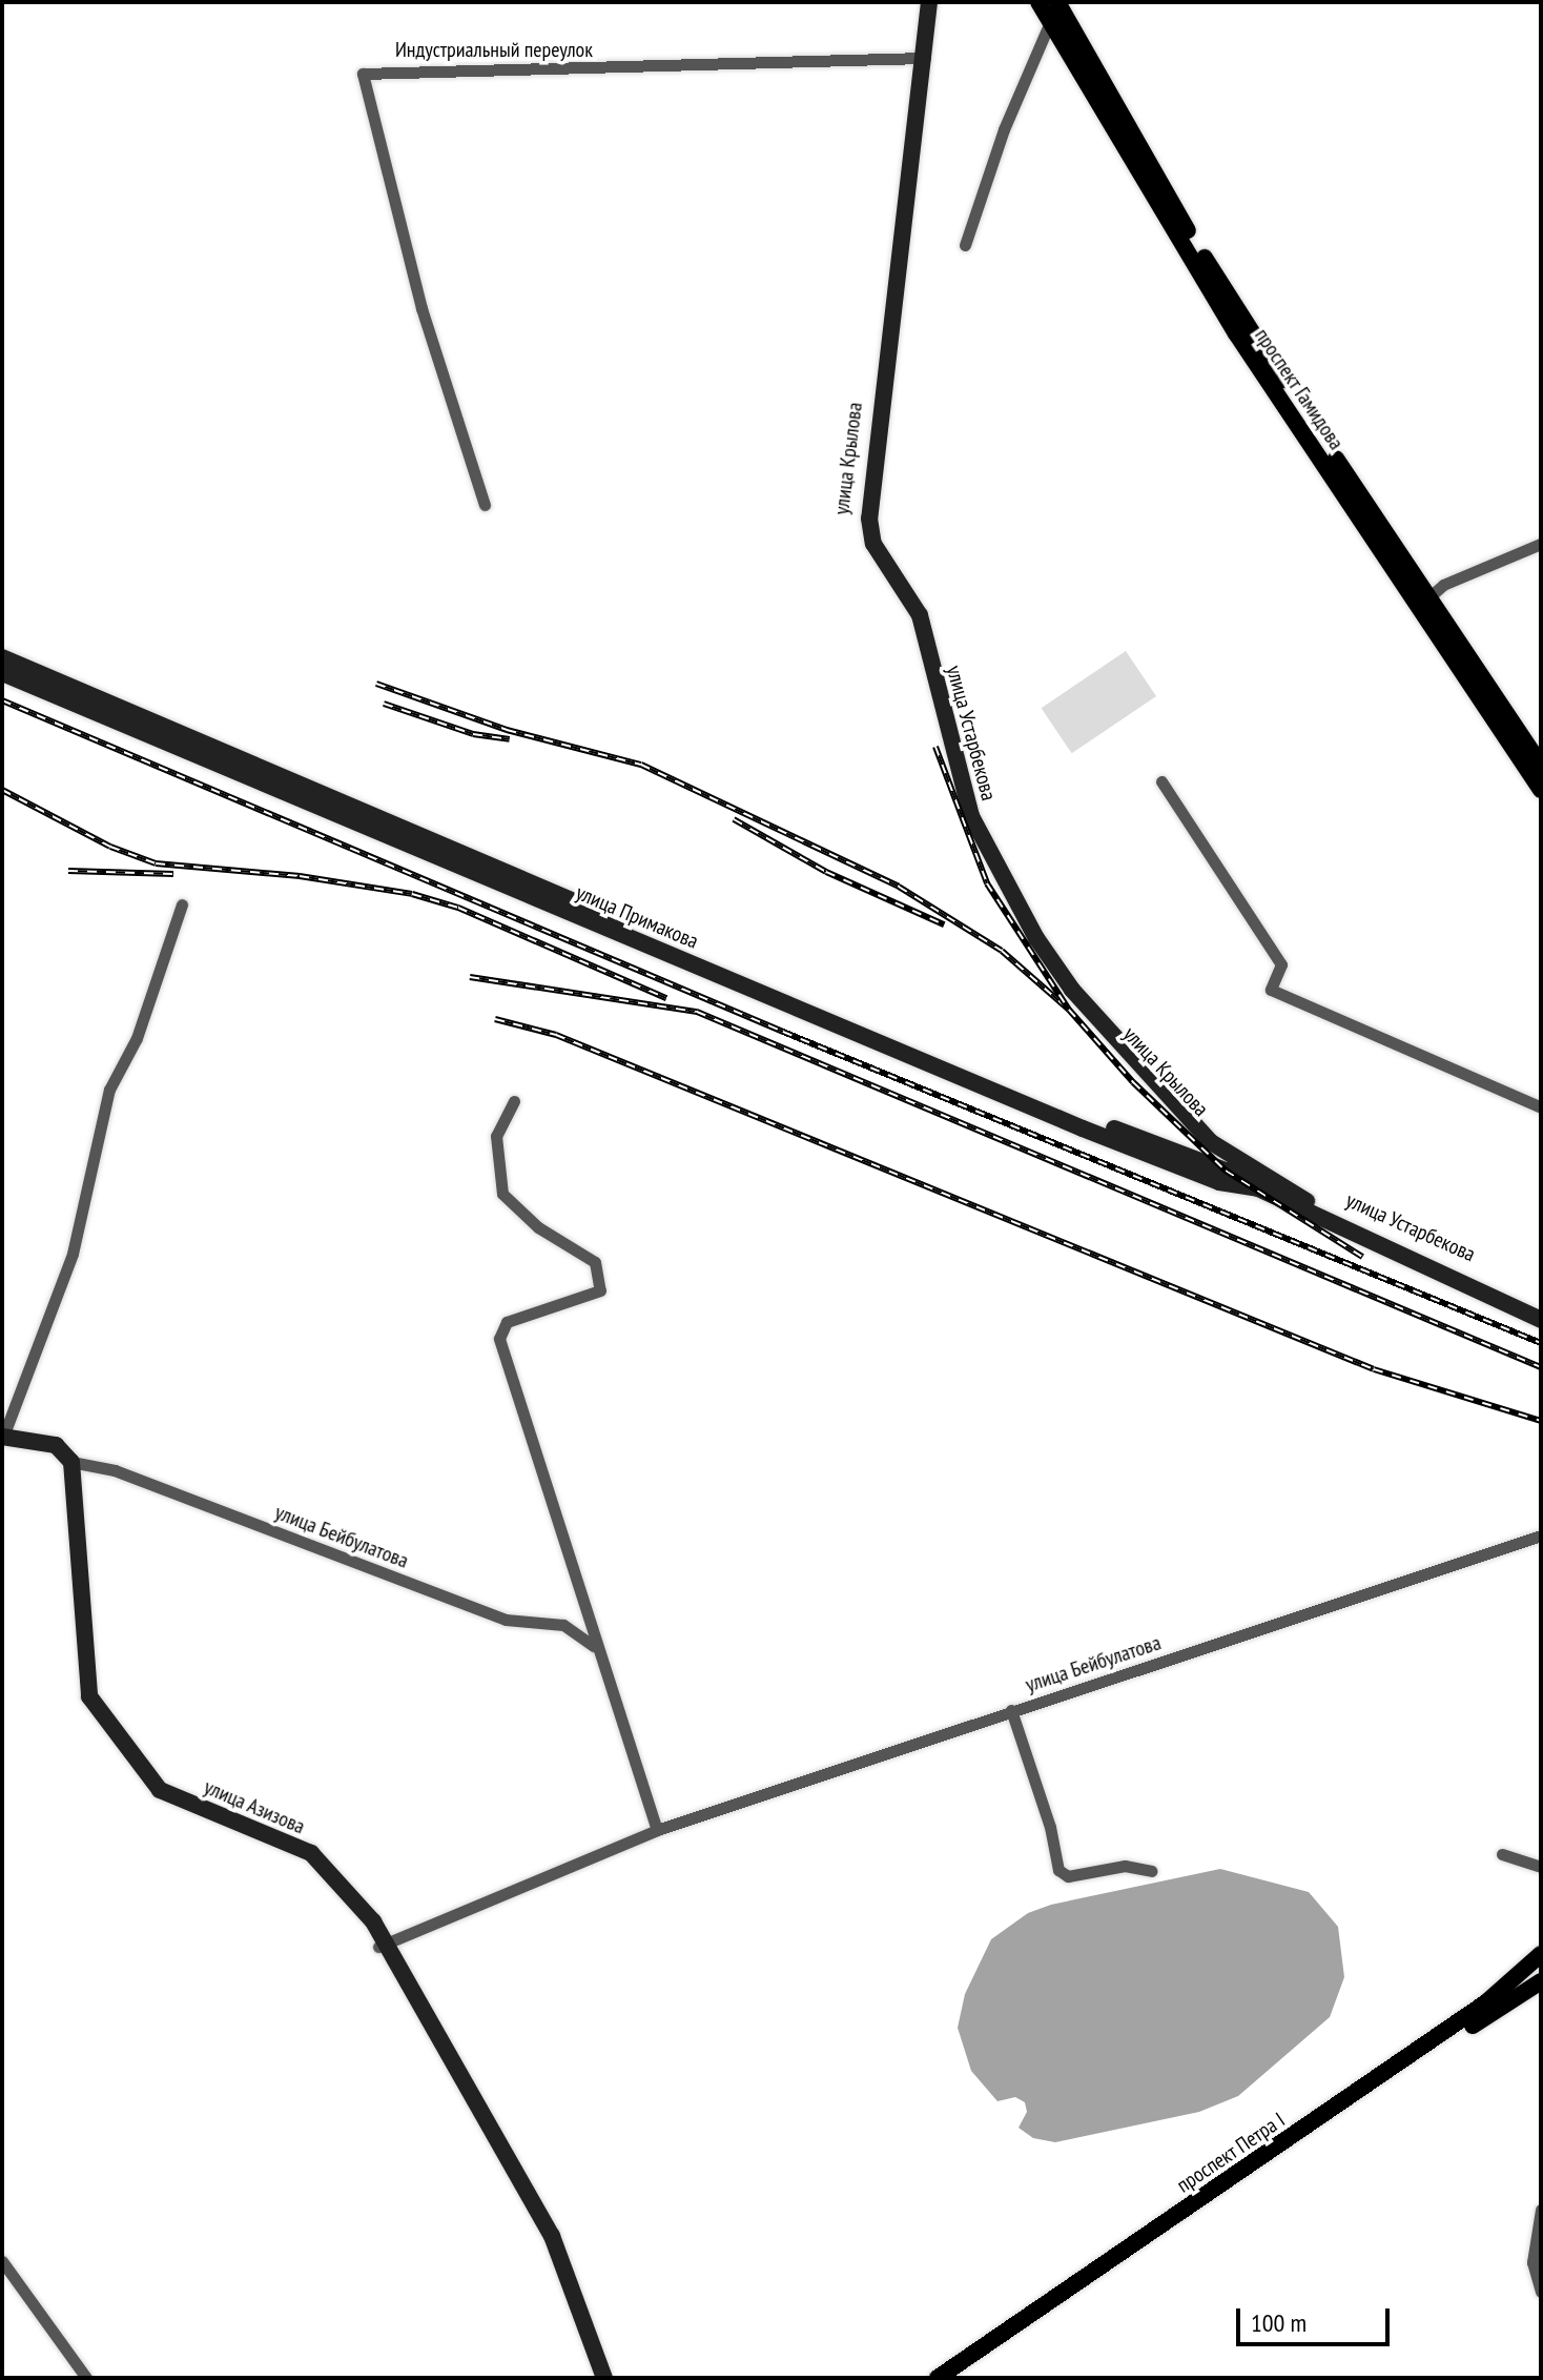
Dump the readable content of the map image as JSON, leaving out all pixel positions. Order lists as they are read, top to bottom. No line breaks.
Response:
{"streets":{"main road":["проспект Гамидова","улица Крылова","улица Устарбекова","улица Примакова","улица Азизова","проспект Петра I"],"street":["Индустриальный переулок","улица Бейбулатова"]},"crossings":[["Индустриальный переулок","улица Крылова"],["Индустриальный переулок","улица Устарбекова"],["улица Крылова","улица Устарбекова"],["улица Крылова","улица Примакова"],["улица Устарбекова","улица Примакова"],["улица Бейбулатова","улица Азизова"]],"scale_bar":"100 m"}
